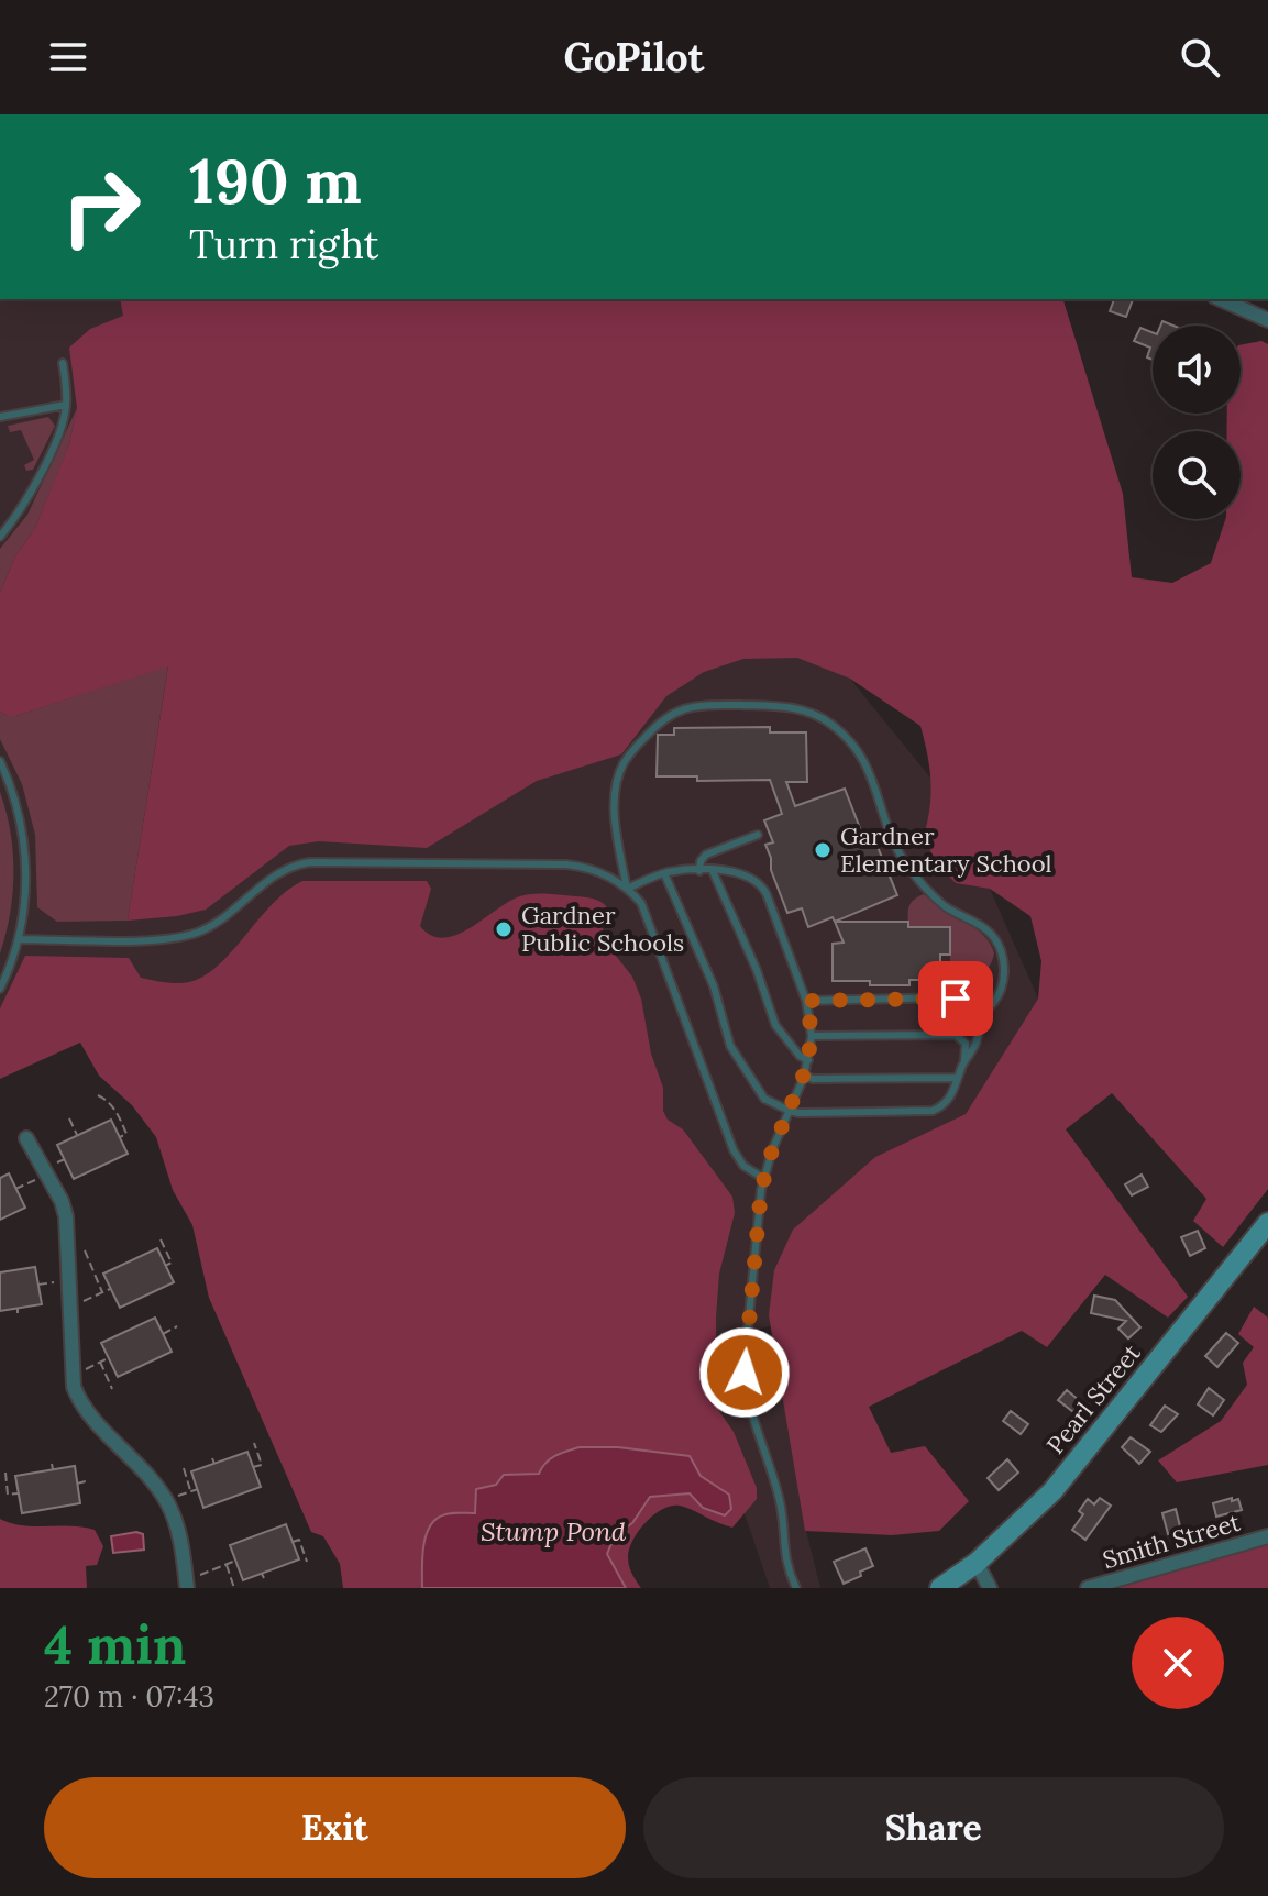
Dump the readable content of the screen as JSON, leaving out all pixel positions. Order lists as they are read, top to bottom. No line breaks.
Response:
{"streets":{"main road":["Pearl Street"],"street":["Smith Street"]},"water":["Stump Pond"],"places":["Gardner Elementary School","Gardner Public Schools"],"page":{"header":"GoPilot","turn":["190 m","Turn right"],"heading":["4 min","270 m · 07:43"],"buttons":["Exit","Share"]}}
